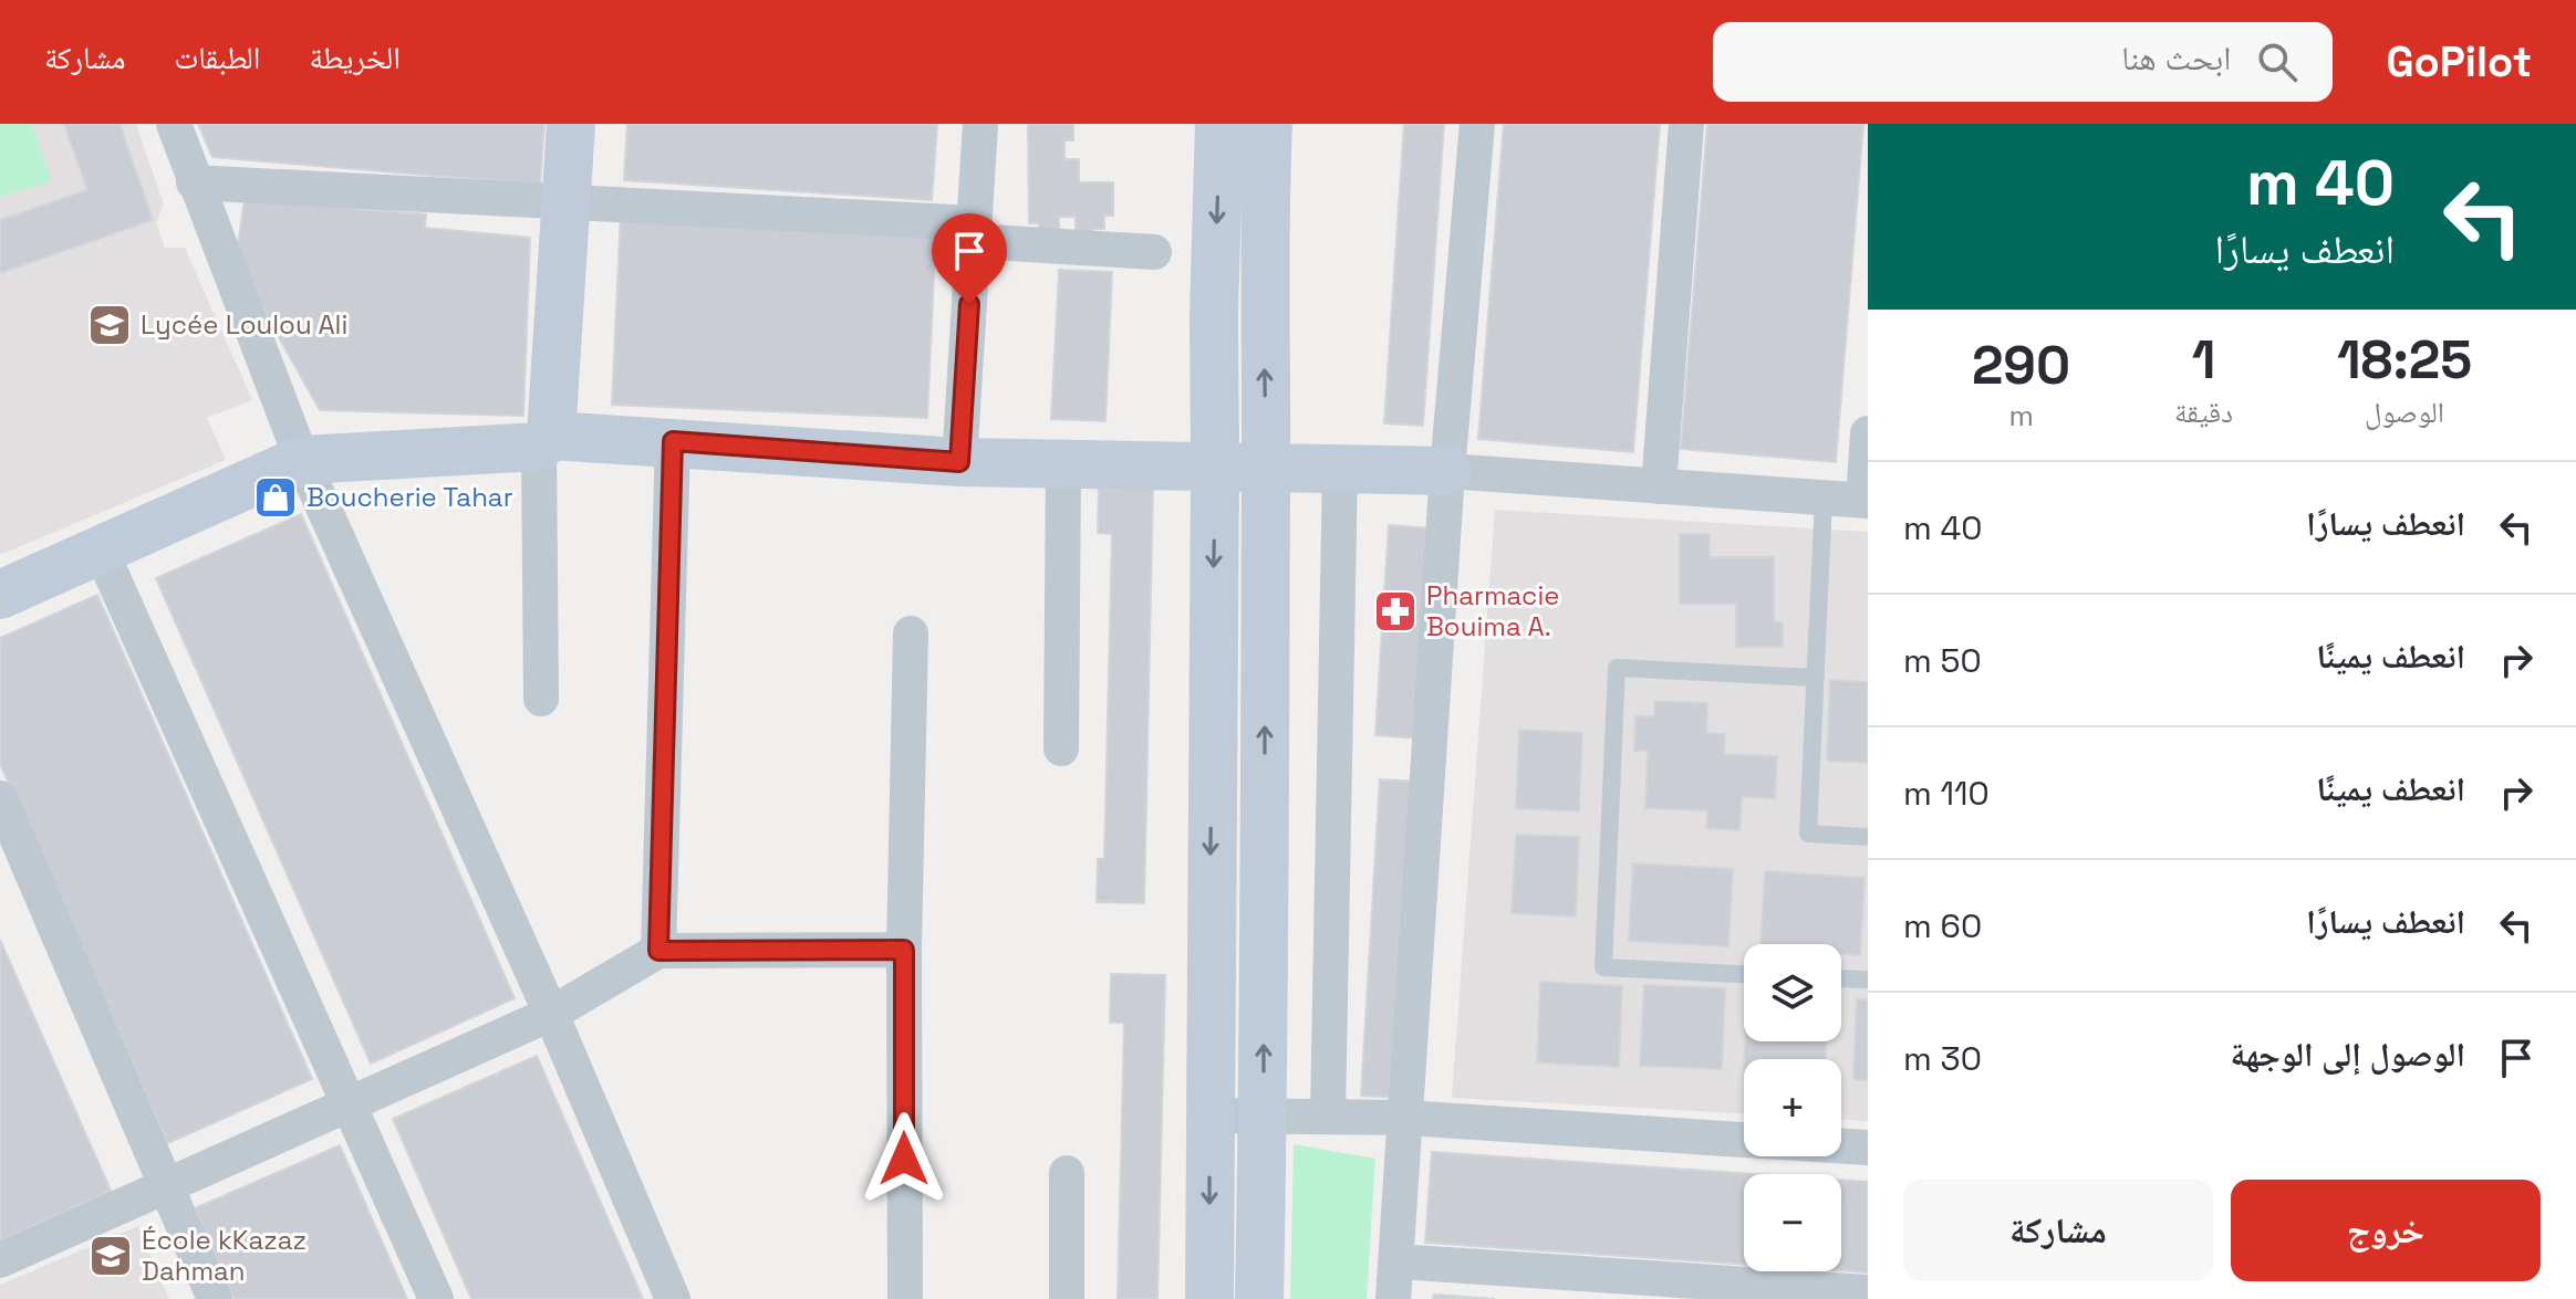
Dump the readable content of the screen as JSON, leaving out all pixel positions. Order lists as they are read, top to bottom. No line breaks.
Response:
{"places":{"school or university":["Lycée Loulou Ali","École kKazaz Dahman"],"shop":["Boucherie Tahar"],"pharmacy":["Pharmacie Bouima A."]},"page":{"header":"GoPilot","search":"ابحث هنا","nav":["الخريطة","الطبقات","مشاركة"],"turn":["40 m","انعطف يسارًا"],"eta":["18:25","الوصول","1","دقيقة","290","m"],"list":[{"name":"انعطف يسارًا","value":"40 m"},{"name":"انعطف يمينًا","value":"50 m"},{"name":"انعطف يمينًا","value":"110 m"},{"name":"انعطف يسارًا","value":"60 m"},{"name":"الوصول إلى الوجهة","value":"30 m"}],"map_buttons":["+","−"],"buttons":["خروج","مشاركة"]}}
